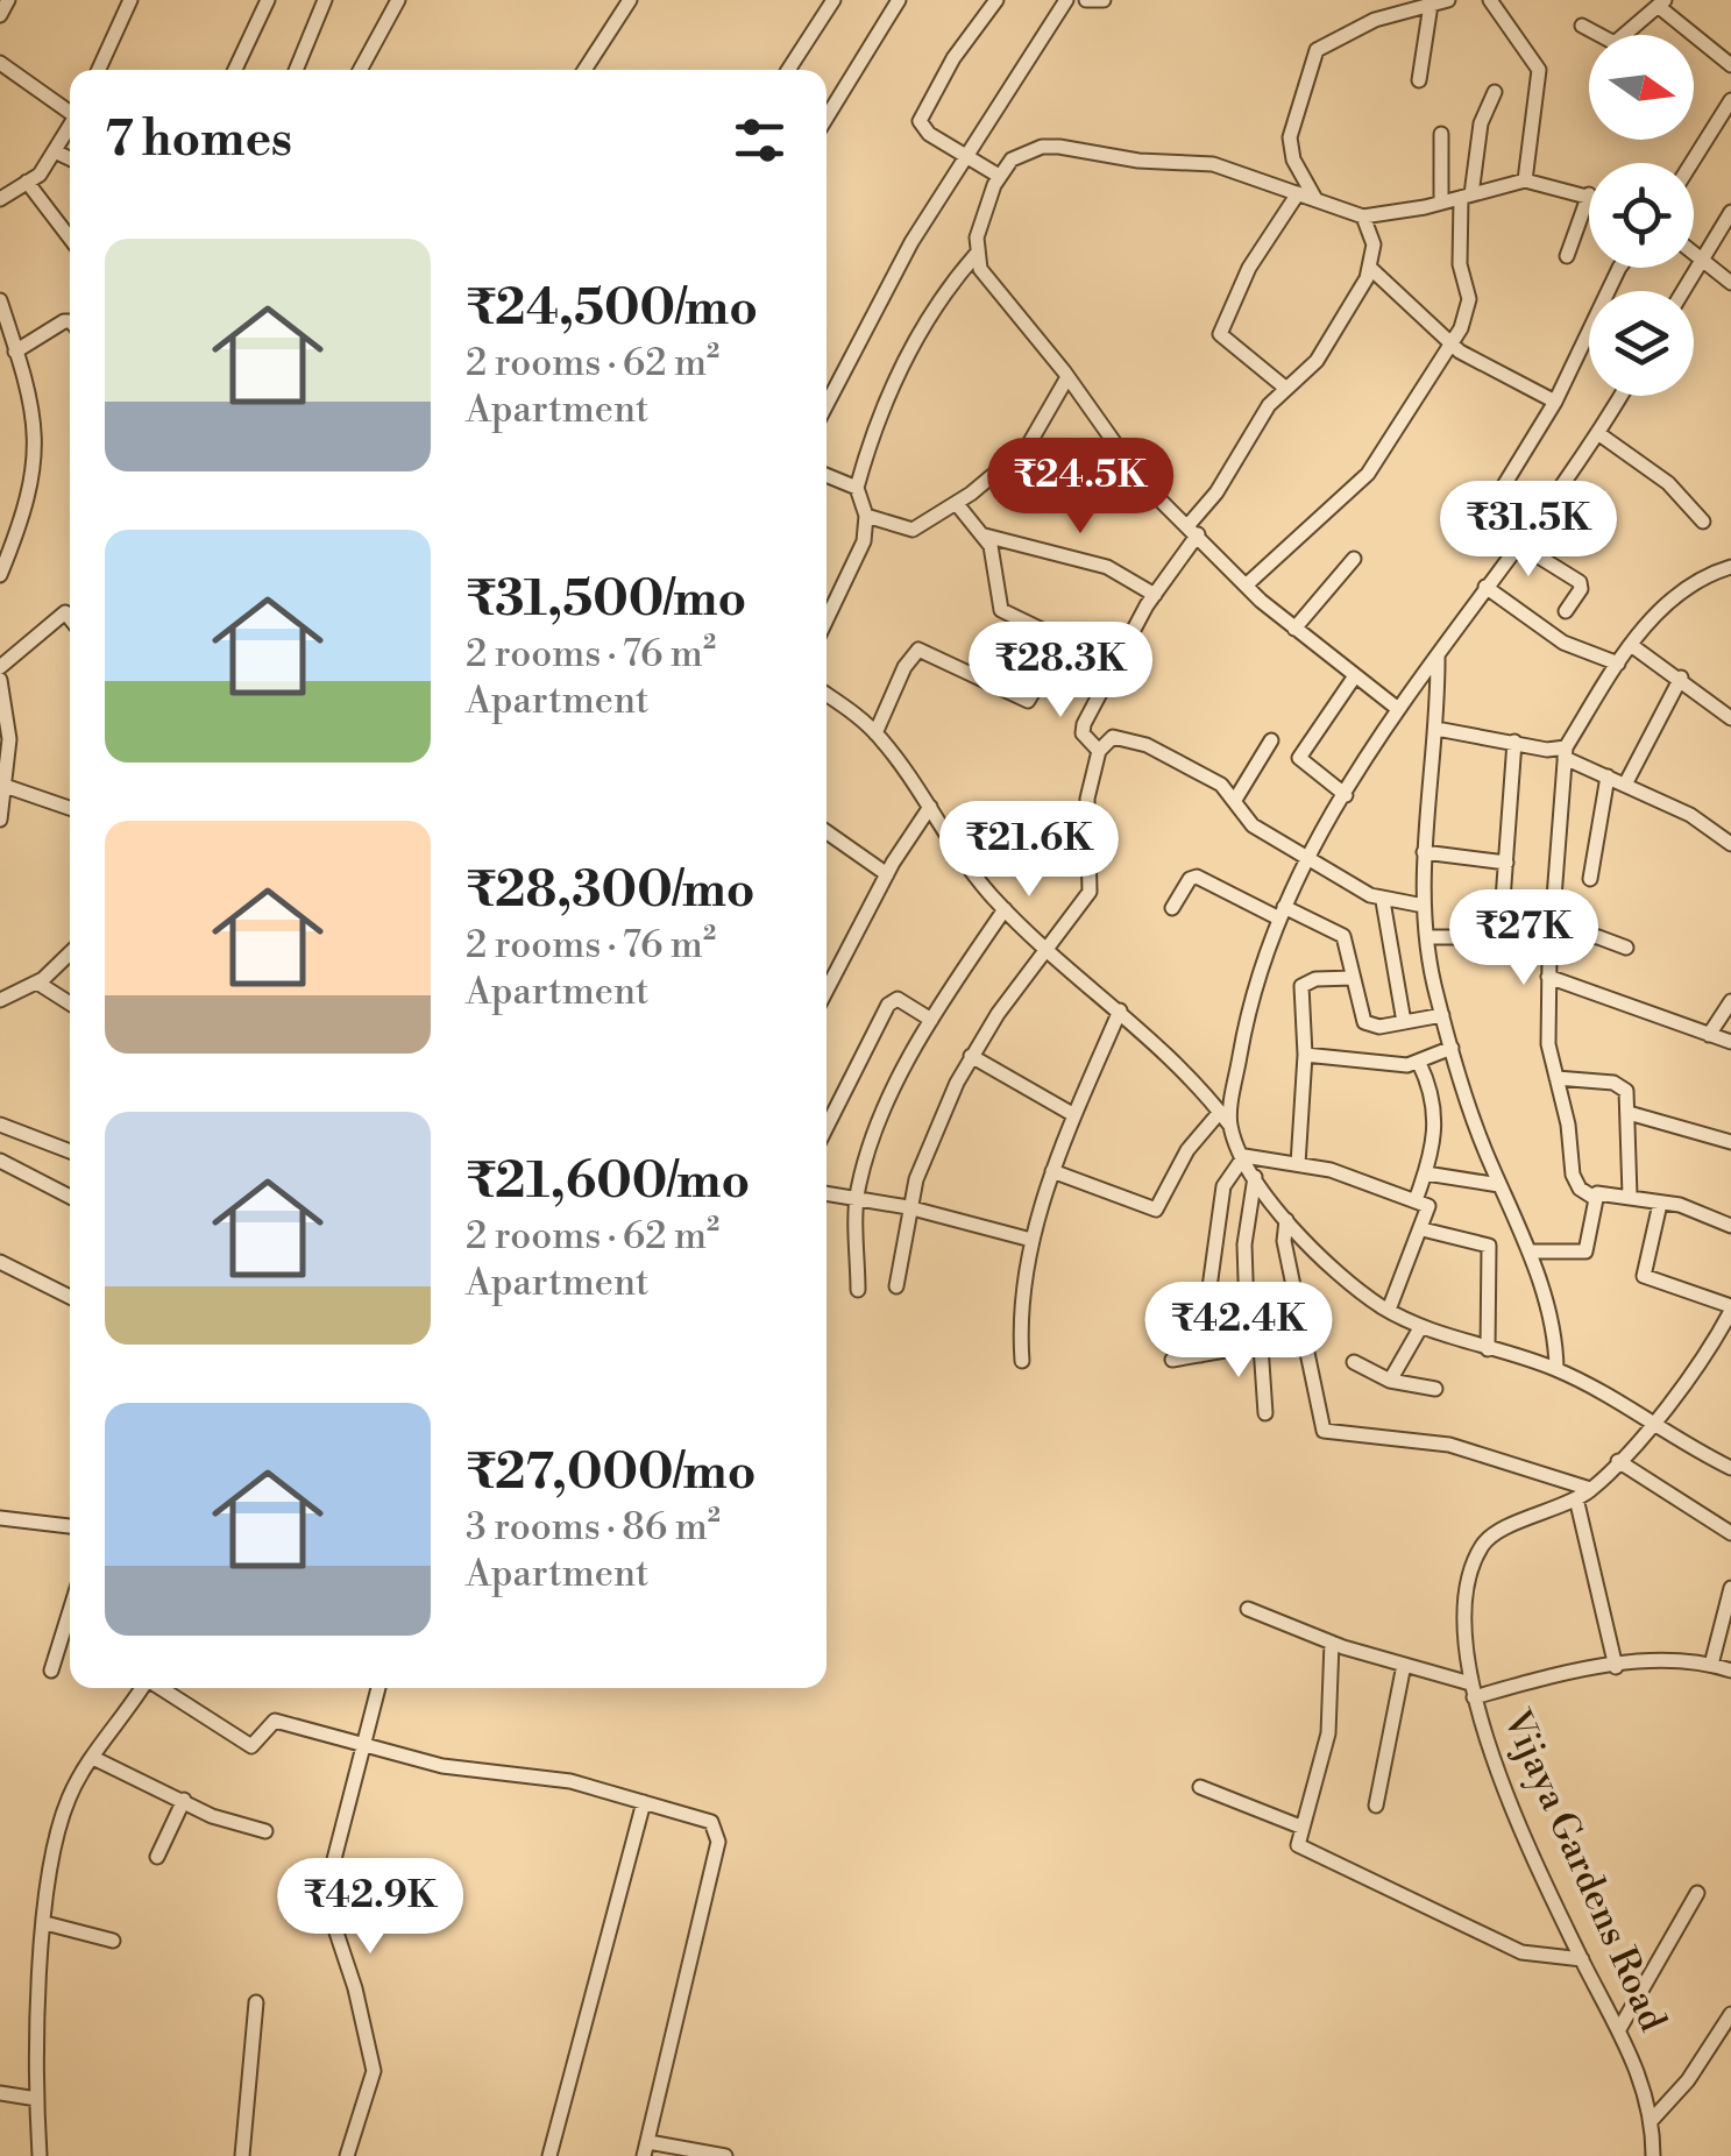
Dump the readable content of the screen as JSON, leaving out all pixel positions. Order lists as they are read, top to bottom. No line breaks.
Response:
{"streets":{"street":["Vijaya Gardens Road"]},"north":"right","page":{"heading":"7 homes","list":[{"name":"₹24,500/mo","note":"2 rooms · 62 m² · Apartment"},{"name":"₹31,500/mo","note":"2 rooms · 76 m² · Apartment"},{"name":"₹28,300/mo","note":"2 rooms · 76 m² · Apartment"},{"name":"₹21,600/mo","note":"2 rooms · 62 m² · Apartment"},{"name":"₹27,000/mo","note":"3 rooms · 86 m² · Apartment"}],"price":["₹24.5K","₹31.5K","₹28.3K","₹21.6K","₹27K","₹42.4K","₹42.9K"]}}
